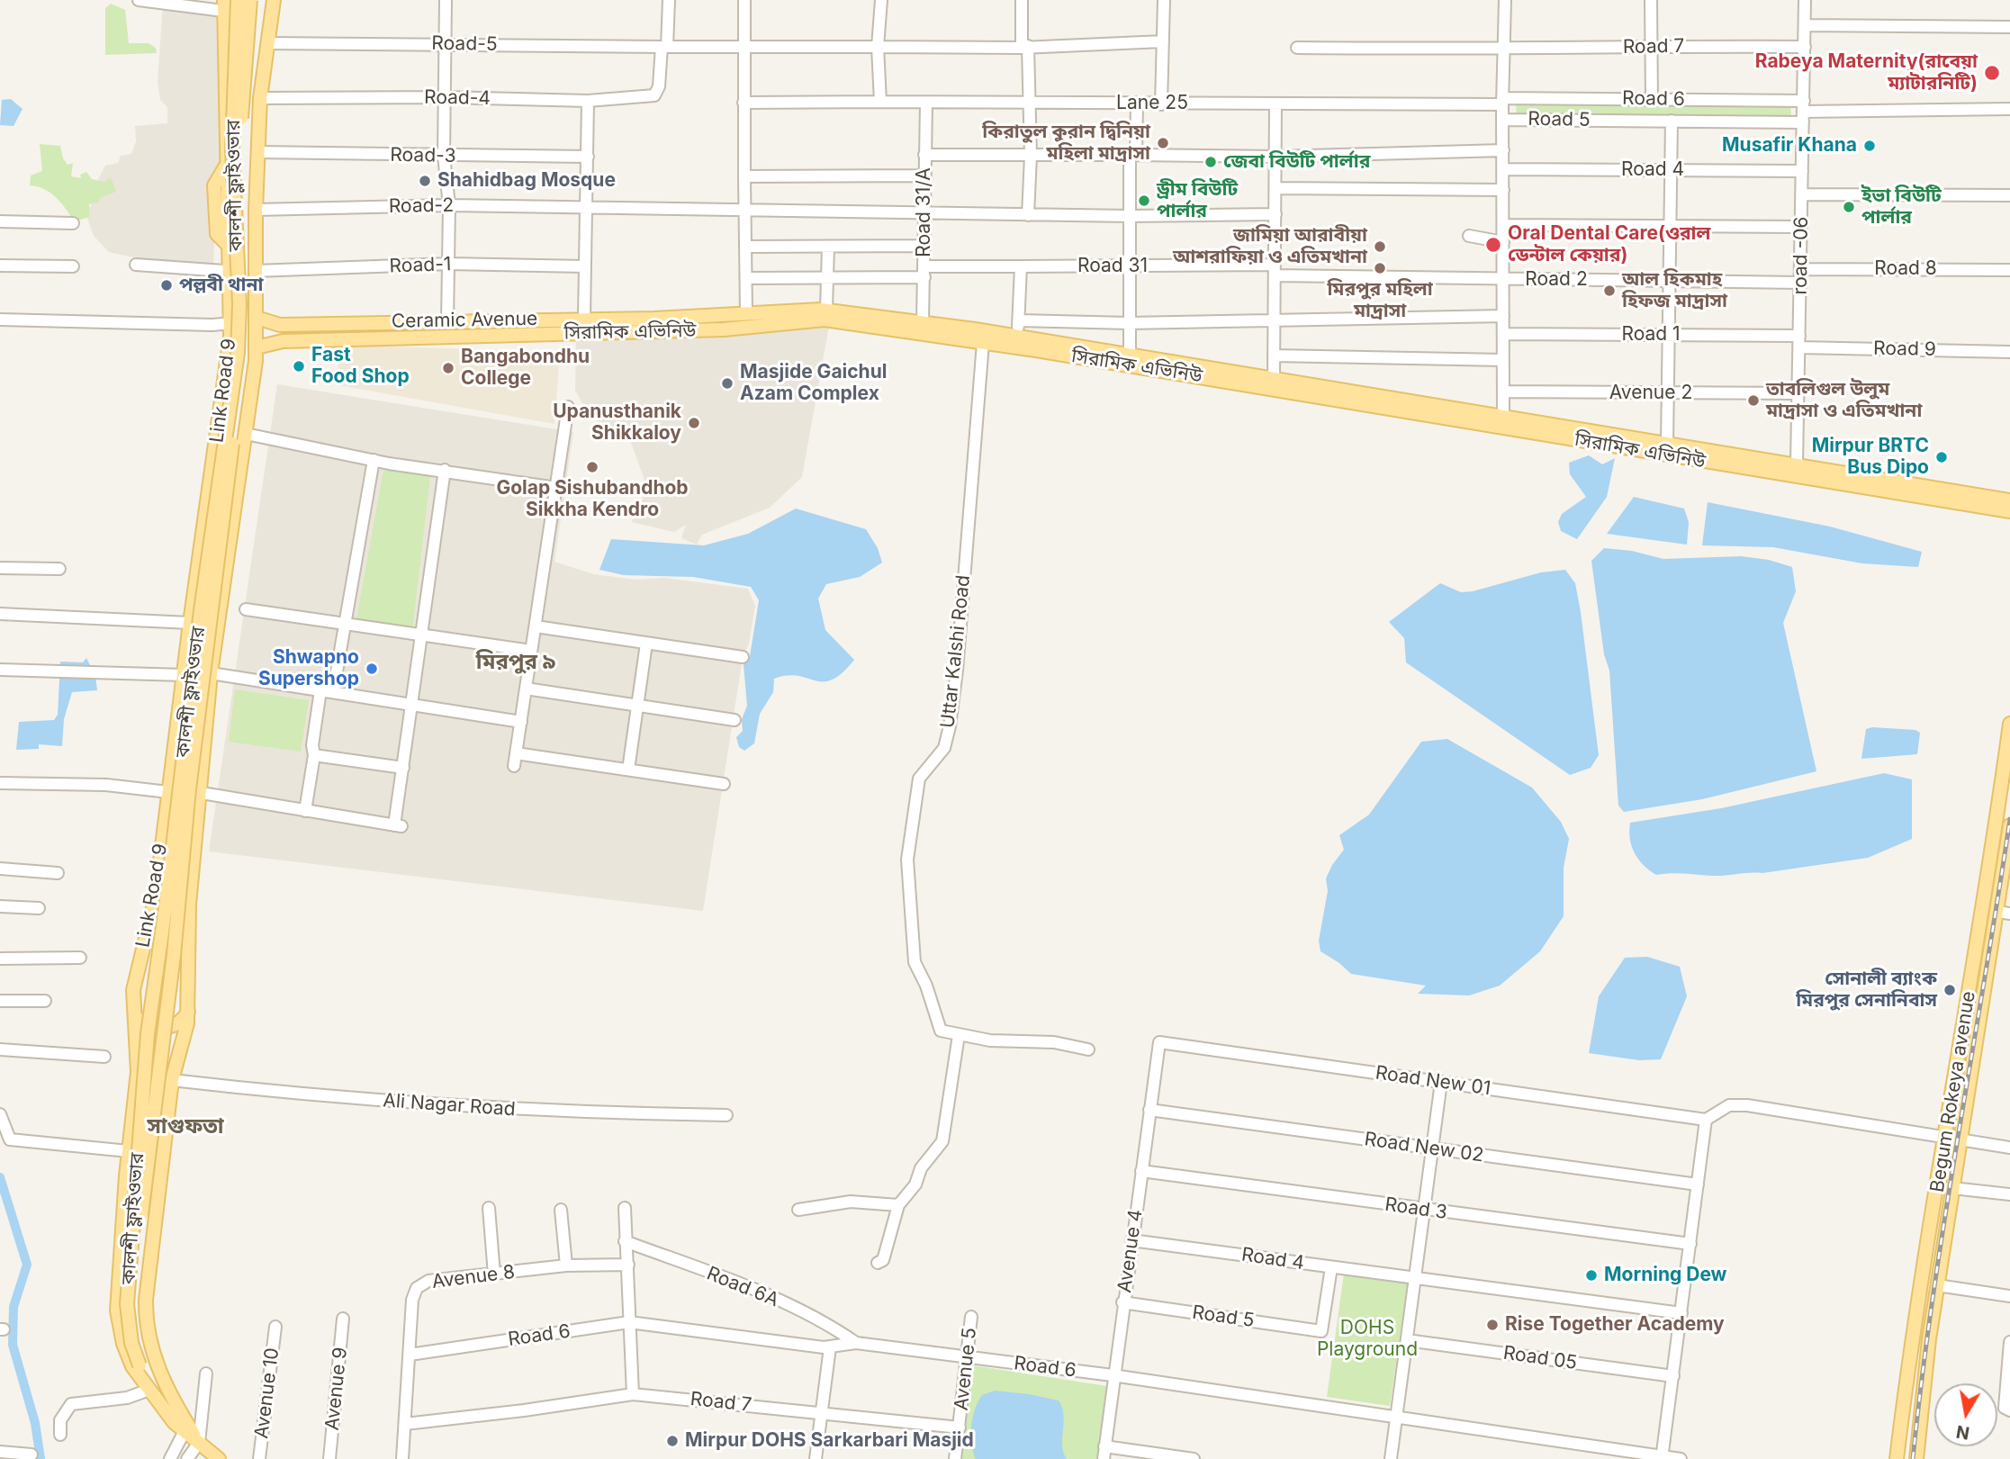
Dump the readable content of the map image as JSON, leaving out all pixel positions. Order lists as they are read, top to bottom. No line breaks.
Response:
{"streets":{"main road":["কালশী ফ্লাইওভার","Ceramic Avenue","সিরামিক এভিনিউ","Link Road 9","Begum Rokeya avenue"],"street":["Road-5","Road 7","Road-4","Road 6","Lane 25","Road 5","Road-3","Road 4","Road-2","Road 31/A","road -06","Road-1","Road 31","Road 8","Road 2","Road 1","Road 9","Avenue 2","Uttar Kalshi Road","Road New 01","Ali Nagar Road","Road New 02","Road 3","Avenue 4","Avenue 8","Road 6A","Road 05","Avenue 5","Avenue 9","Avenue 10"]},"crossings":[["Road-5","Road-4"],["Road-5","Link Road 9"],["Road 7","road -06"],["Road 7","Avenue 8"],["Road 7","Avenue 5"],["Road-4","Link Road 9"],["Road 6","Lane 25"],["Road 6","Road 5"],["Road 6","road -06"],["Road 6","Avenue 4"],["Road 6","Avenue 8"],["Road 6","Road 6A"],["Road 6","Avenue 5"],["Lane 25","Road 31/A"],["Road 5","Road 4"],["Road 5","road -06"],["Road 5","Avenue 4"],["Road-3","Link Road 9"],["Road 4","road -06"],["Road 4","Avenue 4"],["কালশী ফ্লাইওভার","Link Road 9"],["Road-2","Road 31/A"],["Road-2","Link Road 9"],["Road 31/A","Road 31"],["Road 31/A","Ceramic Avenue"],["road -06","Road 8"],["road -06","Road 2"],["road -06","সিরামিক এভিনিউ"],["road -06","Road 1"],["road -06","Road 9"],["road -06","Avenue 2"],["Road-1","Link Road 9"],["Road 31","Road 2"],["Ceramic Avenue","সিরামিক এভিনিউ"],["Ceramic Avenue","Link Road 9"],["সিরামিক এভিনিউ","Link Road 9"],["সিরামিক এভিনিউ","Uttar Kalshi Road"],["Road 1","Road 9"],["Link Road 9","Ali Nagar Road"],["Road New 01","Avenue 4"],["Road New 02","Avenue 4"],["Road 3","Avenue 4"]],"districts":["মিরপুর ৯","সাগুফতা"],"parks":["DOHS Playground"],"places":["Rabeya Maternity(রাবেয়া ম্যাটারনিটি)","কিরাতুল কুরান দ্বিনিয়া মহিলা মাদ্রাসা","Musafir Khana","জেবা বিউটি পার্লার","Shahidbag Mosque","ড্রীম বিউটি পার্লার","ইভা বিউটি পার্লার","Oral Dental Care(ওরাল ডেন্টাল কেয়ার)","জামিয়া আরাবীয়া আশরাফিয়া ও এতিমখানা","মিরপুর মহিলা মাদ্রাসা","পল্লবী থানা","আল হিকমাহ হিফজ মাদ্রাসা","Fast Food Shop","Bangabondhu College","Masjide Gaichul Azam Complex","তাবলিগুল উলুম মাদ্রাসা ও এতিমখানা","Upanusthanik Shikkaloy","Mirpur BRTC Bus Dipo","Golap Sishubandhob Sikkha Kendro","Shwapno Supershop","সোনালী ব্যাংক মিরপুর সেনানিবাস","Morning Dew","Rise Together Academy","Mirpur DOHS Sarkarbari Masjid"],"north":"bottom"}
